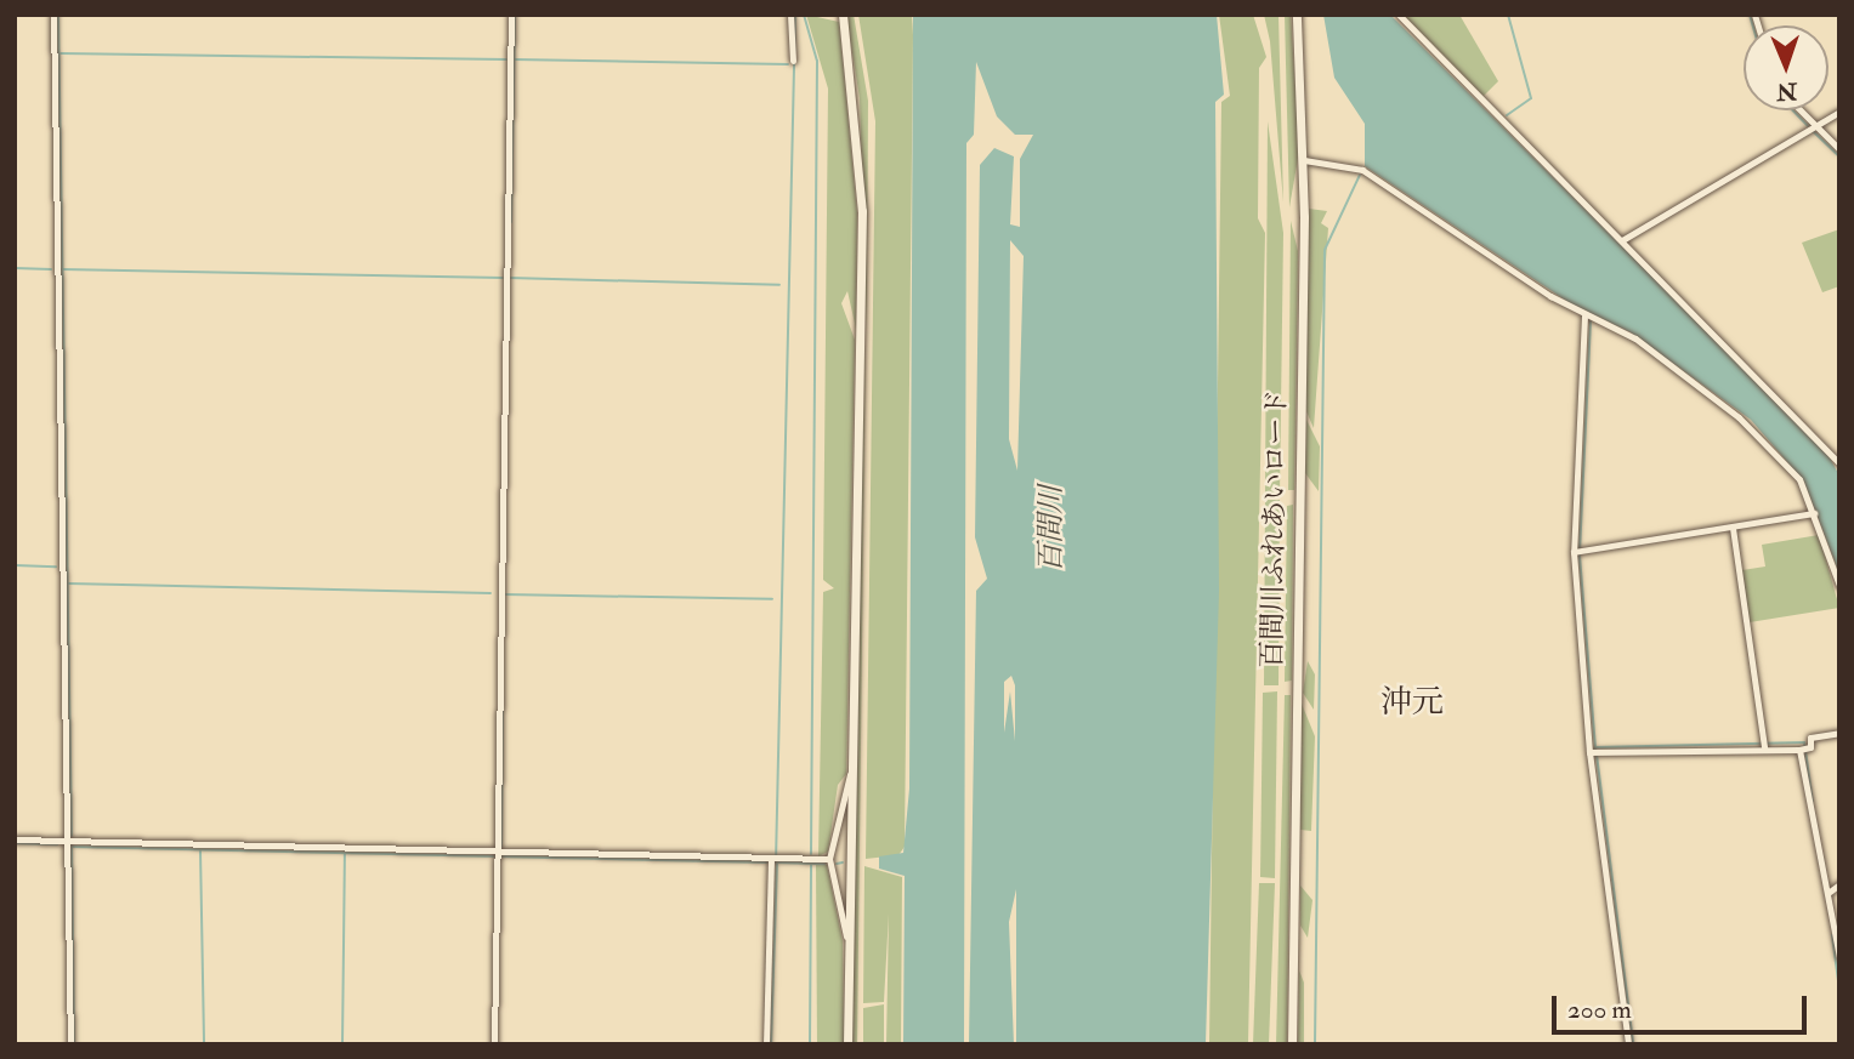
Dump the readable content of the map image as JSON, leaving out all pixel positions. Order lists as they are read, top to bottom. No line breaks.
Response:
{"streets":{"street":["百間川ふれあいロード"]},"districts":["沖元"],"water":["百間川"],"scale_bar":"200 m","north":"bottom"}
